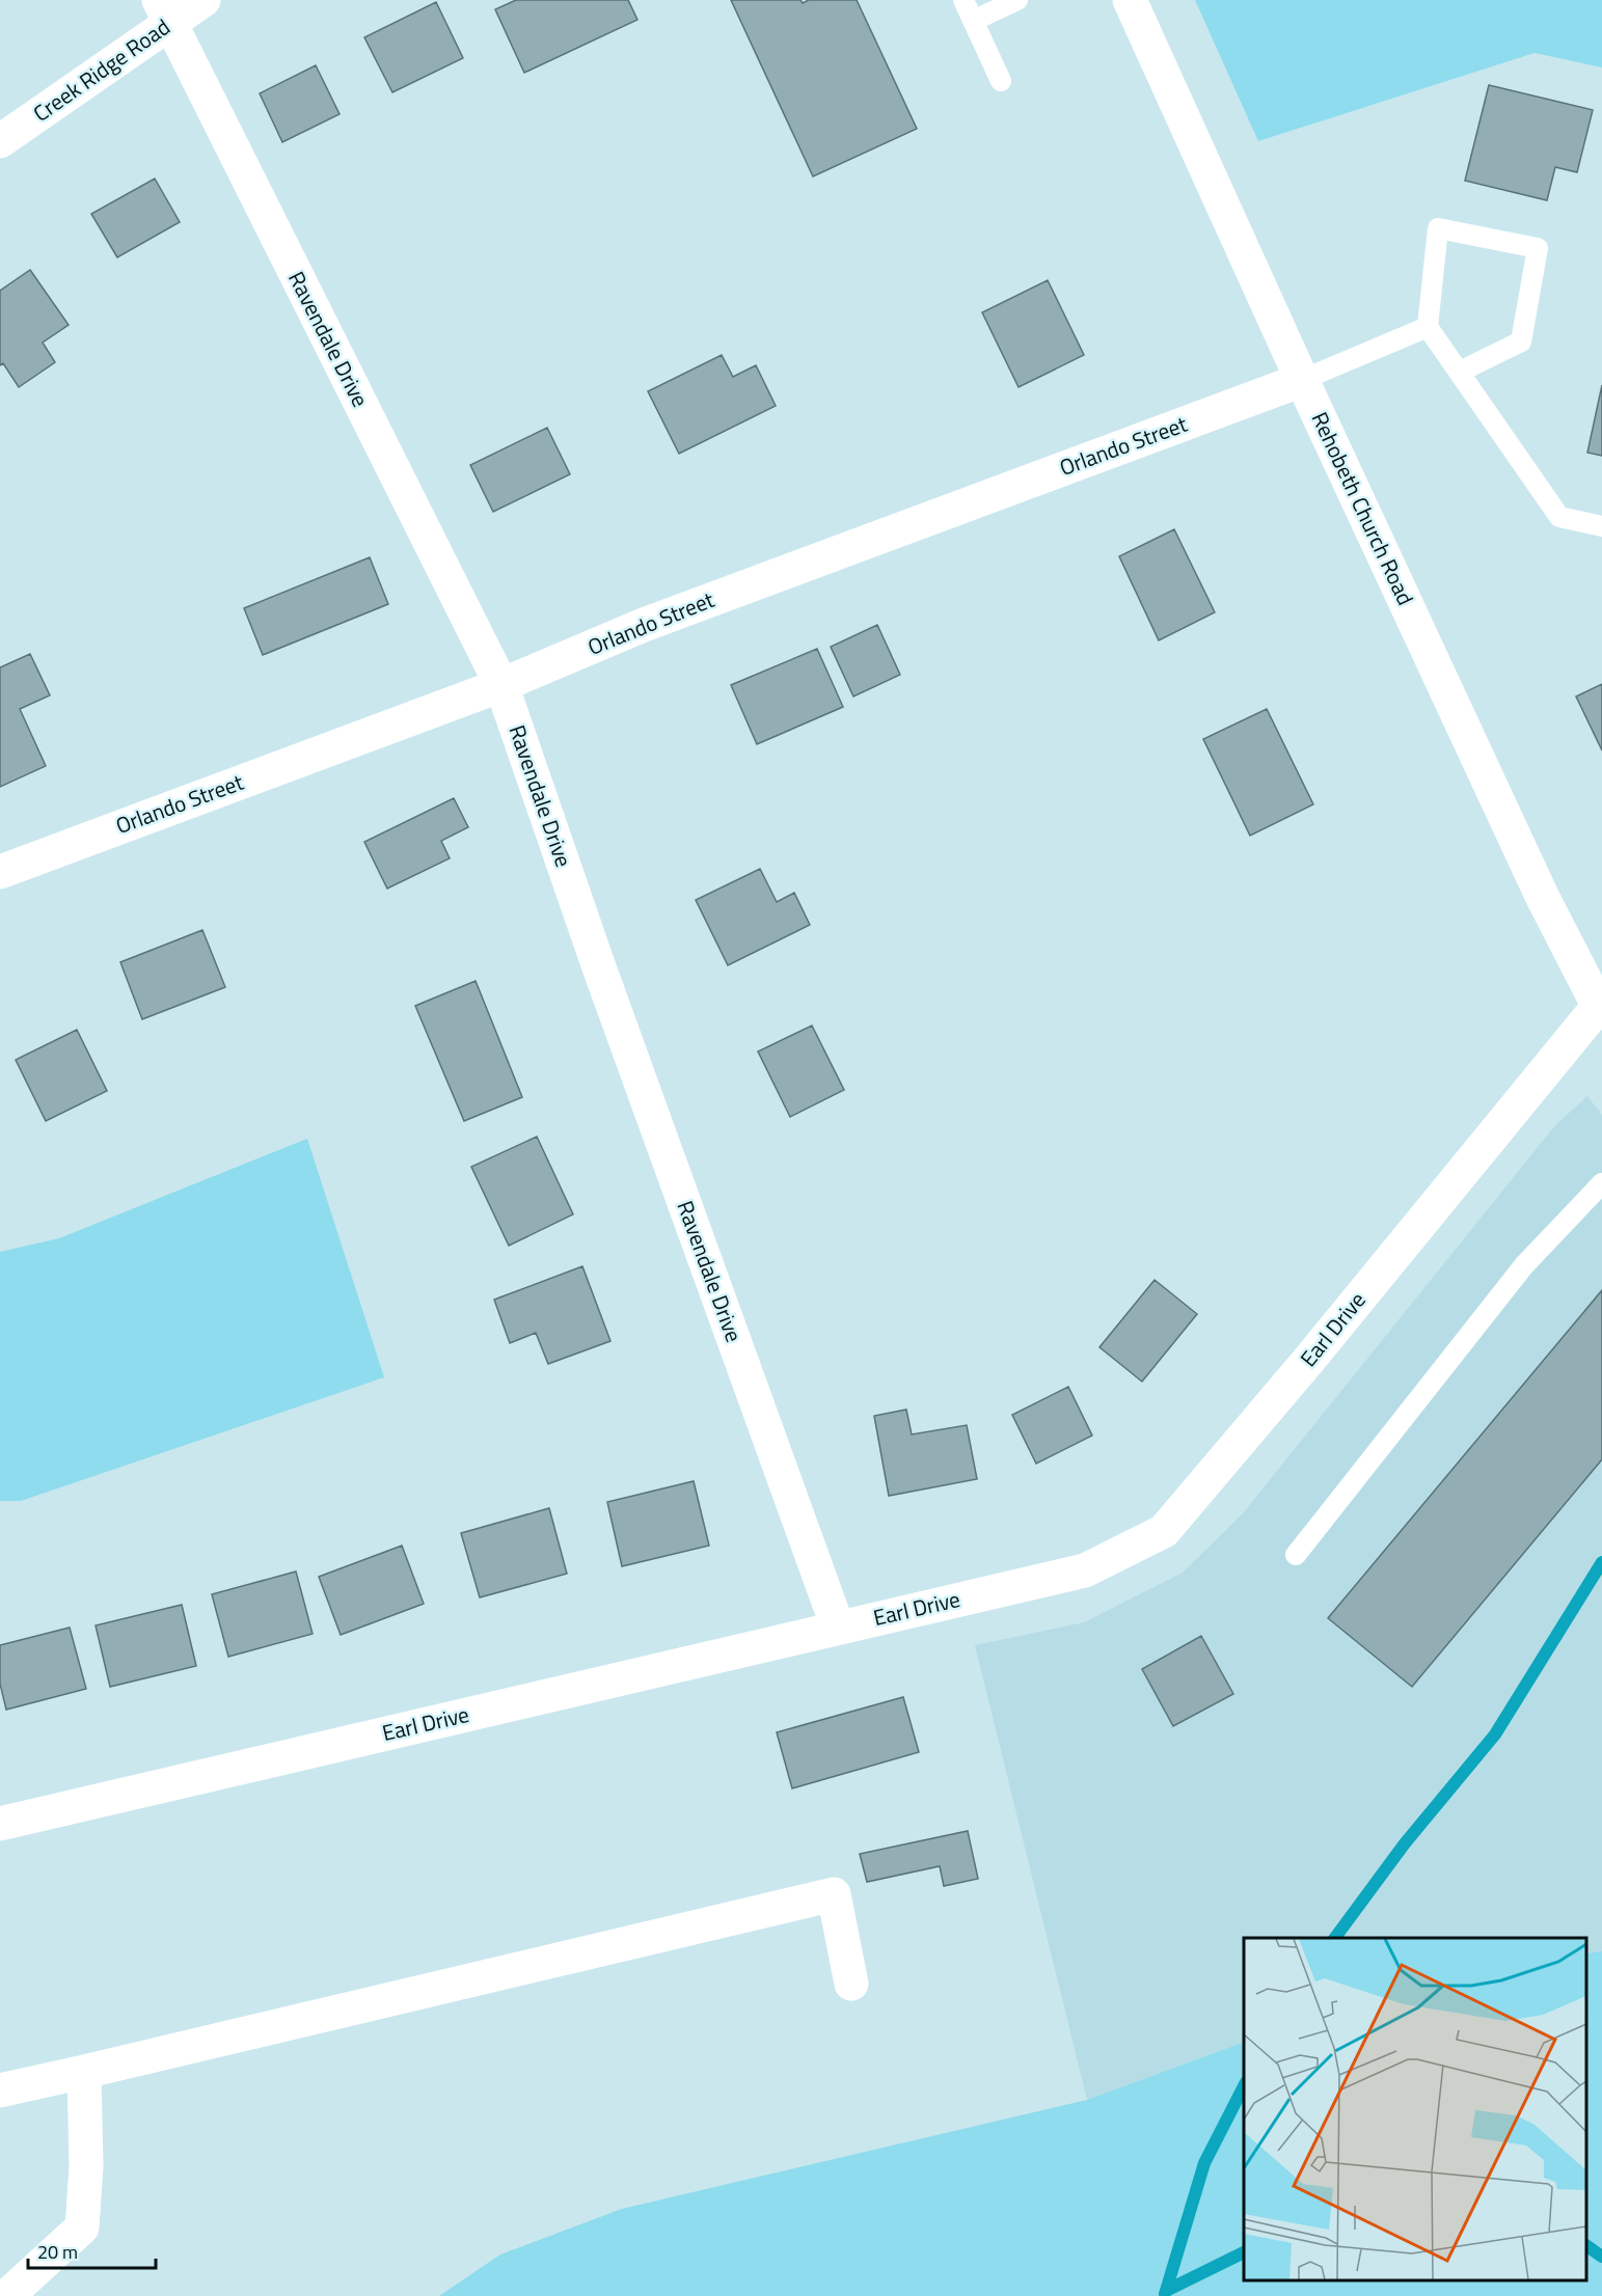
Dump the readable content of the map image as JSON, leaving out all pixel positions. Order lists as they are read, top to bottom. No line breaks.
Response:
{"streets":{"street":["Creek Ridge Road","Ravendale Drive","Orlando Street","Rehobeth Church Road","Earl Drive"]},"crossings":[["Creek Ridge Road","Ravendale Drive"],["Ravendale Drive","Orlando Street"],["Ravendale Drive","Earl Drive"],["Orlando Street","Rehobeth Church Road"],["Rehobeth Church Road","Earl Drive"]],"scale_bar":"20 m"}
